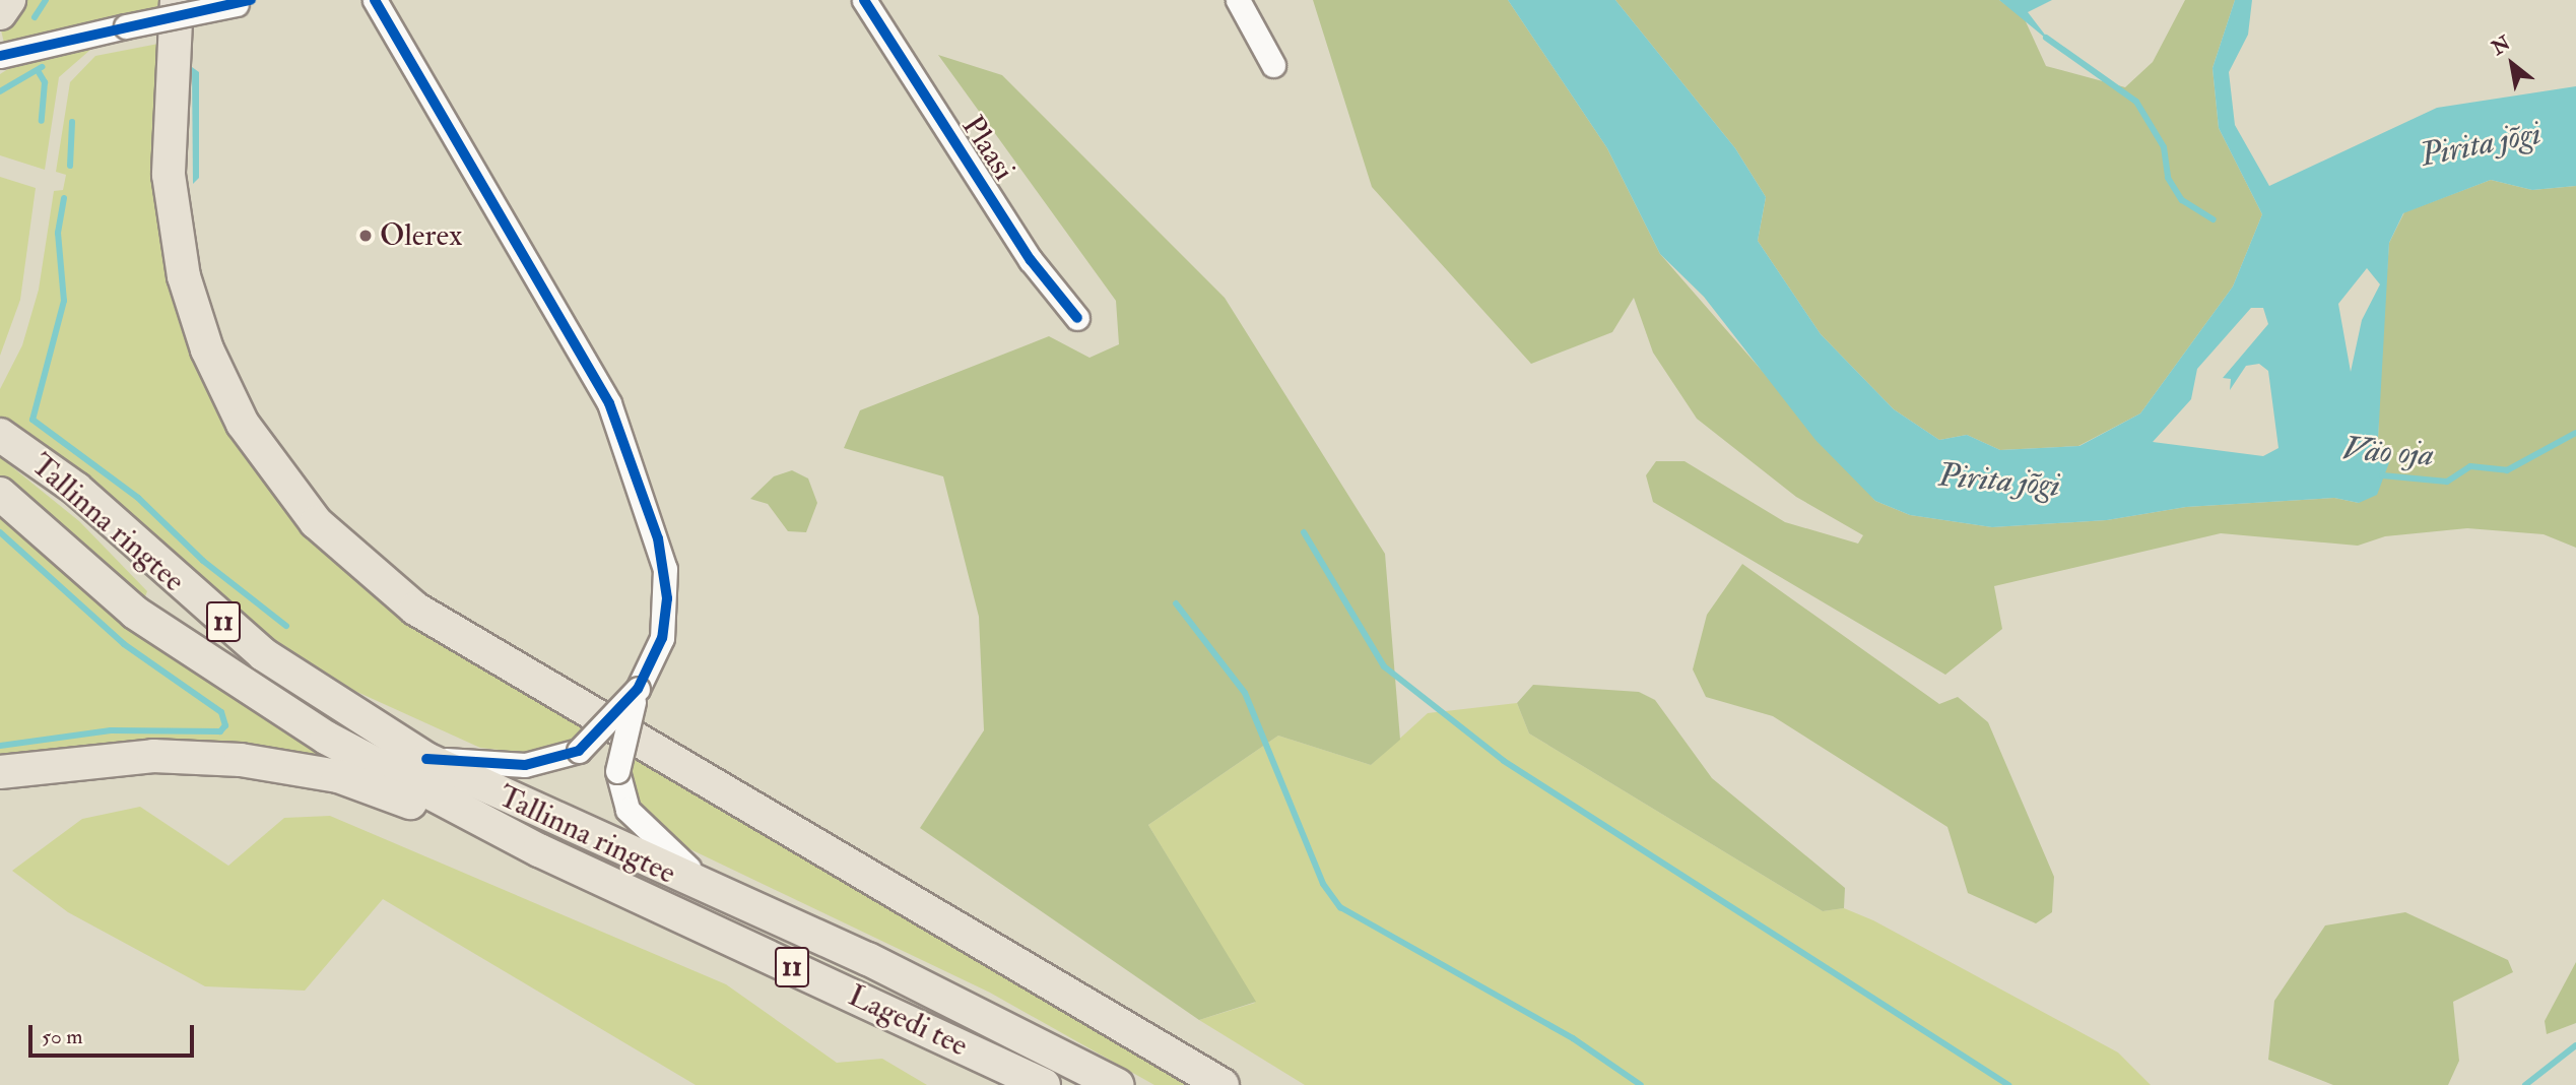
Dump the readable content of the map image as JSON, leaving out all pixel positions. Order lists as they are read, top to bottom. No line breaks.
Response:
{"streets":{"highway":["Tallinna ringtee","11","Lagedi tee"],"street":["Plaasi"]},"crossings":[["Tallinna ringtee","Lagedi tee"]],"water":["Pirita jõgi","Väo oja"],"places":["Olerex"],"scale_bar":"50 m","north":"top left"}
